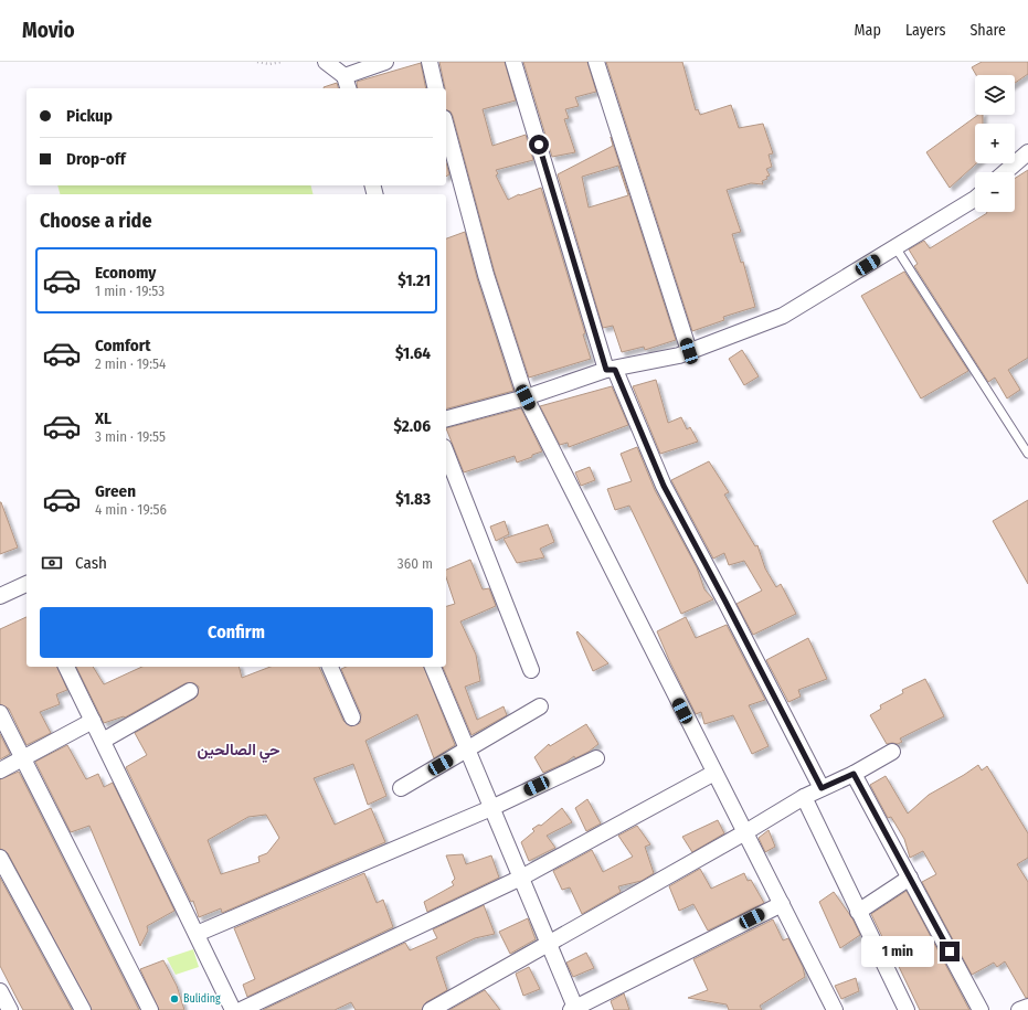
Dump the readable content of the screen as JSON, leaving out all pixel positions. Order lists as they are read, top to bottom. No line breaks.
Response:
{"districts":["حي الصالحين"],"places":["Buliding"],"page":{"header":"Movio","nav":["Map","Layers","Share"],"map_buttons":["+","−"],"banner":["Pickup","Drop-off"],"heading":"Choose a ride","list":[{"name":"Economy","note":"1 min · 19:53","value":"$1.21"},{"name":"Comfort","note":"2 min · 19:54","value":"$1.64"},{"name":"XL","note":"3 min · 19:55","value":"$2.06"},{"name":"Green","note":"4 min · 19:56","value":"$1.83"}],"pay":["Cash","360 m"],"buttons":"Confirm","bubble":"1 min"}}
